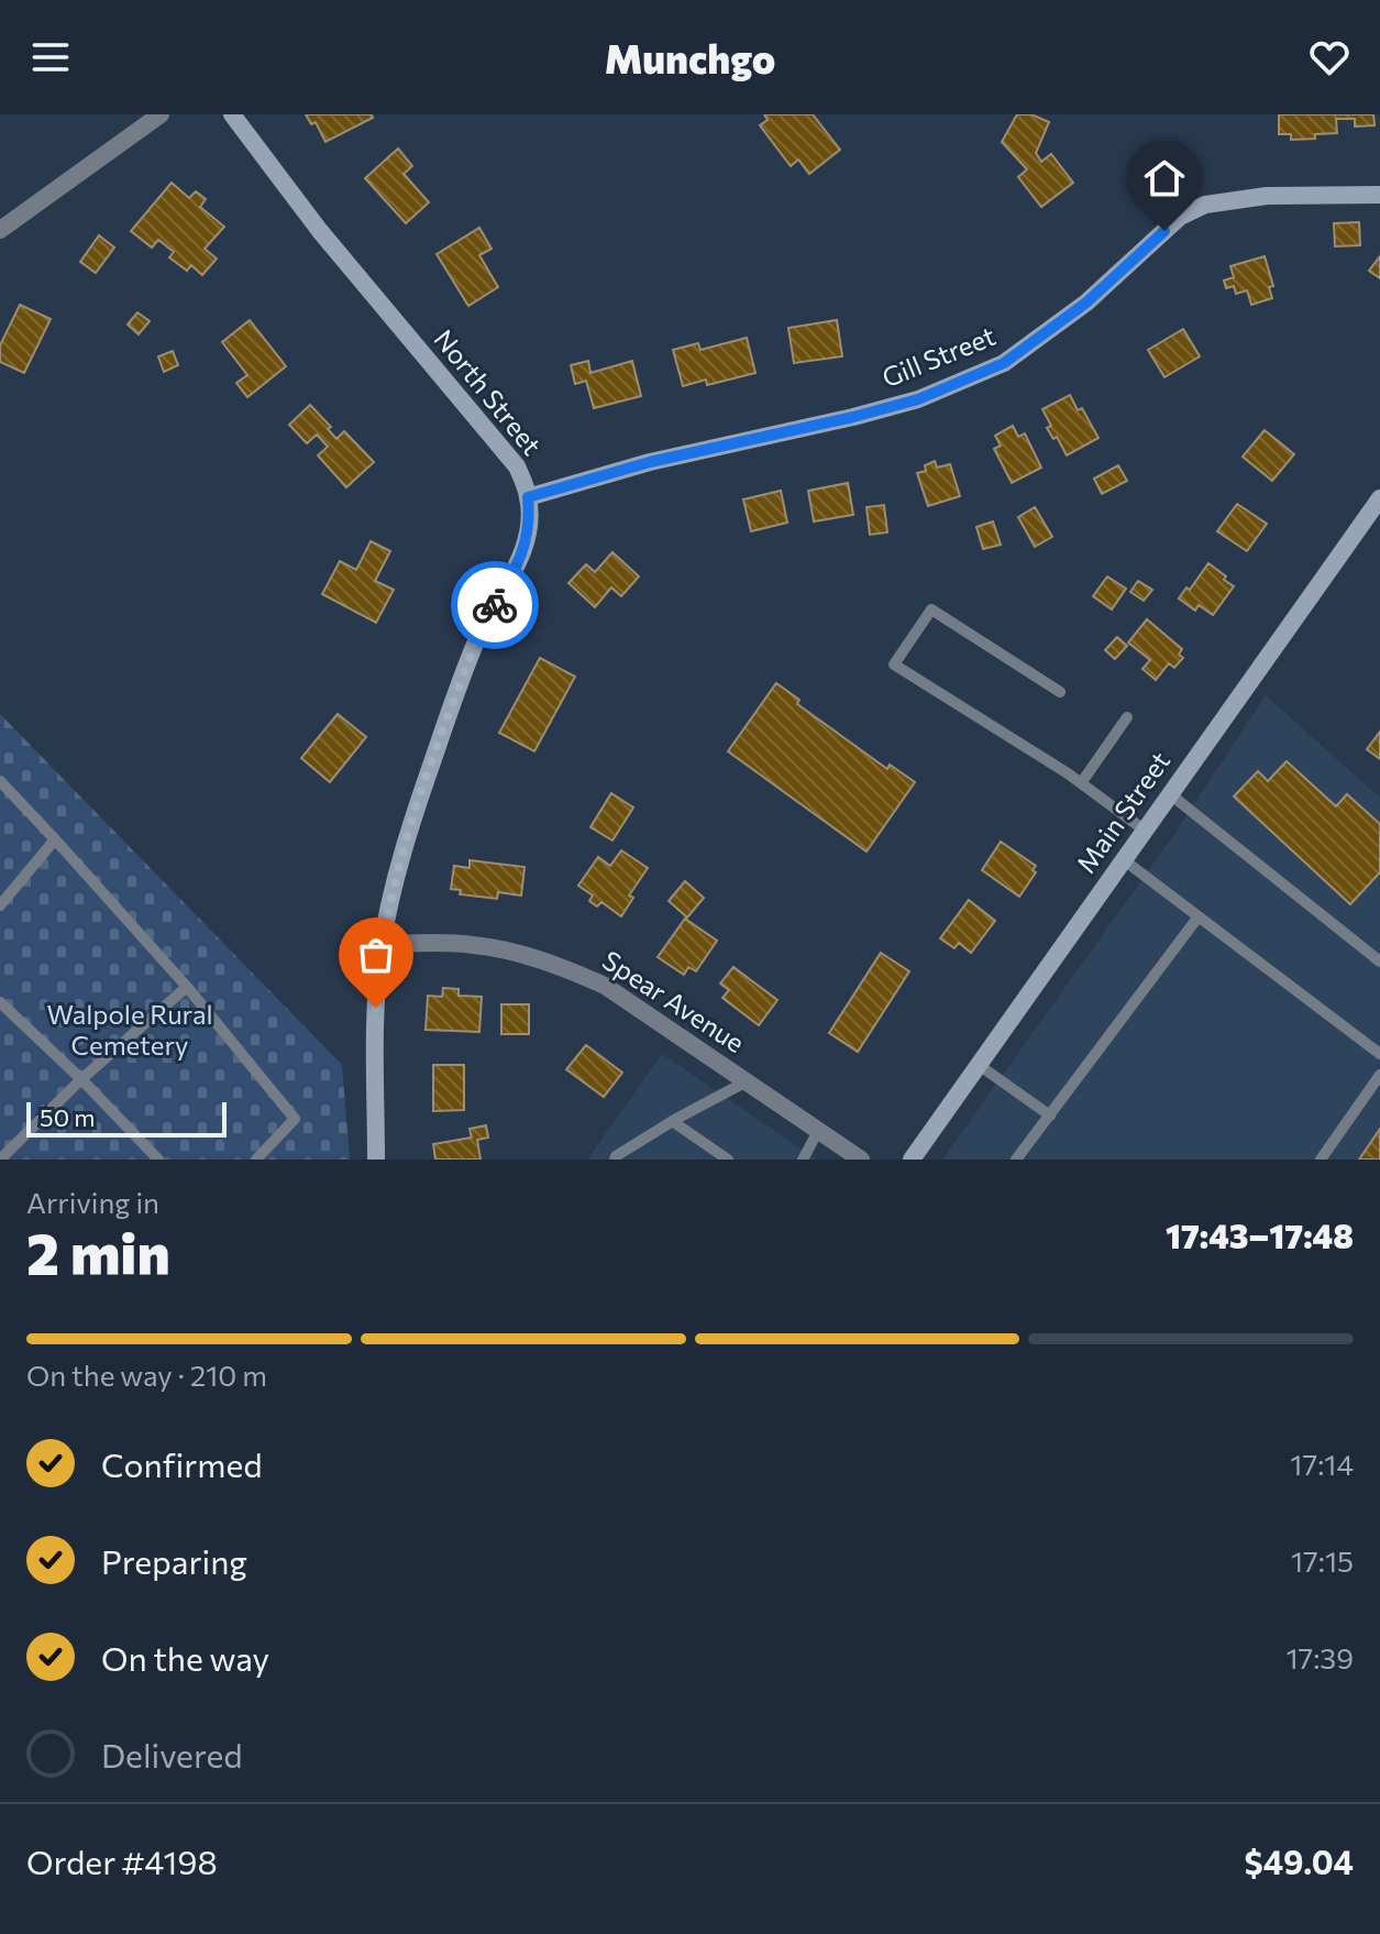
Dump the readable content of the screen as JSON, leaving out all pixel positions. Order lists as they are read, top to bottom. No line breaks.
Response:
{"streets":{"street":["Gill Street","North Street","Main Street","Spear Avenue"]},"crossings":[["Gill Street","North Street"],["North Street","Spear Avenue"]],"parks":["Walpole Rural Cemetery"],"scale_bar":"50 m","page":{"header":"Munchgo","scale":"50 m","heading":["2 min","Arriving in","17:43–17:48"],"panel":["Order #4198","$49.04"],"bar":"On the way · 210 m","list":[["Confirmed","17:14"],["Preparing","17:15"],["On the way","17:39"],"Delivered"]}}
